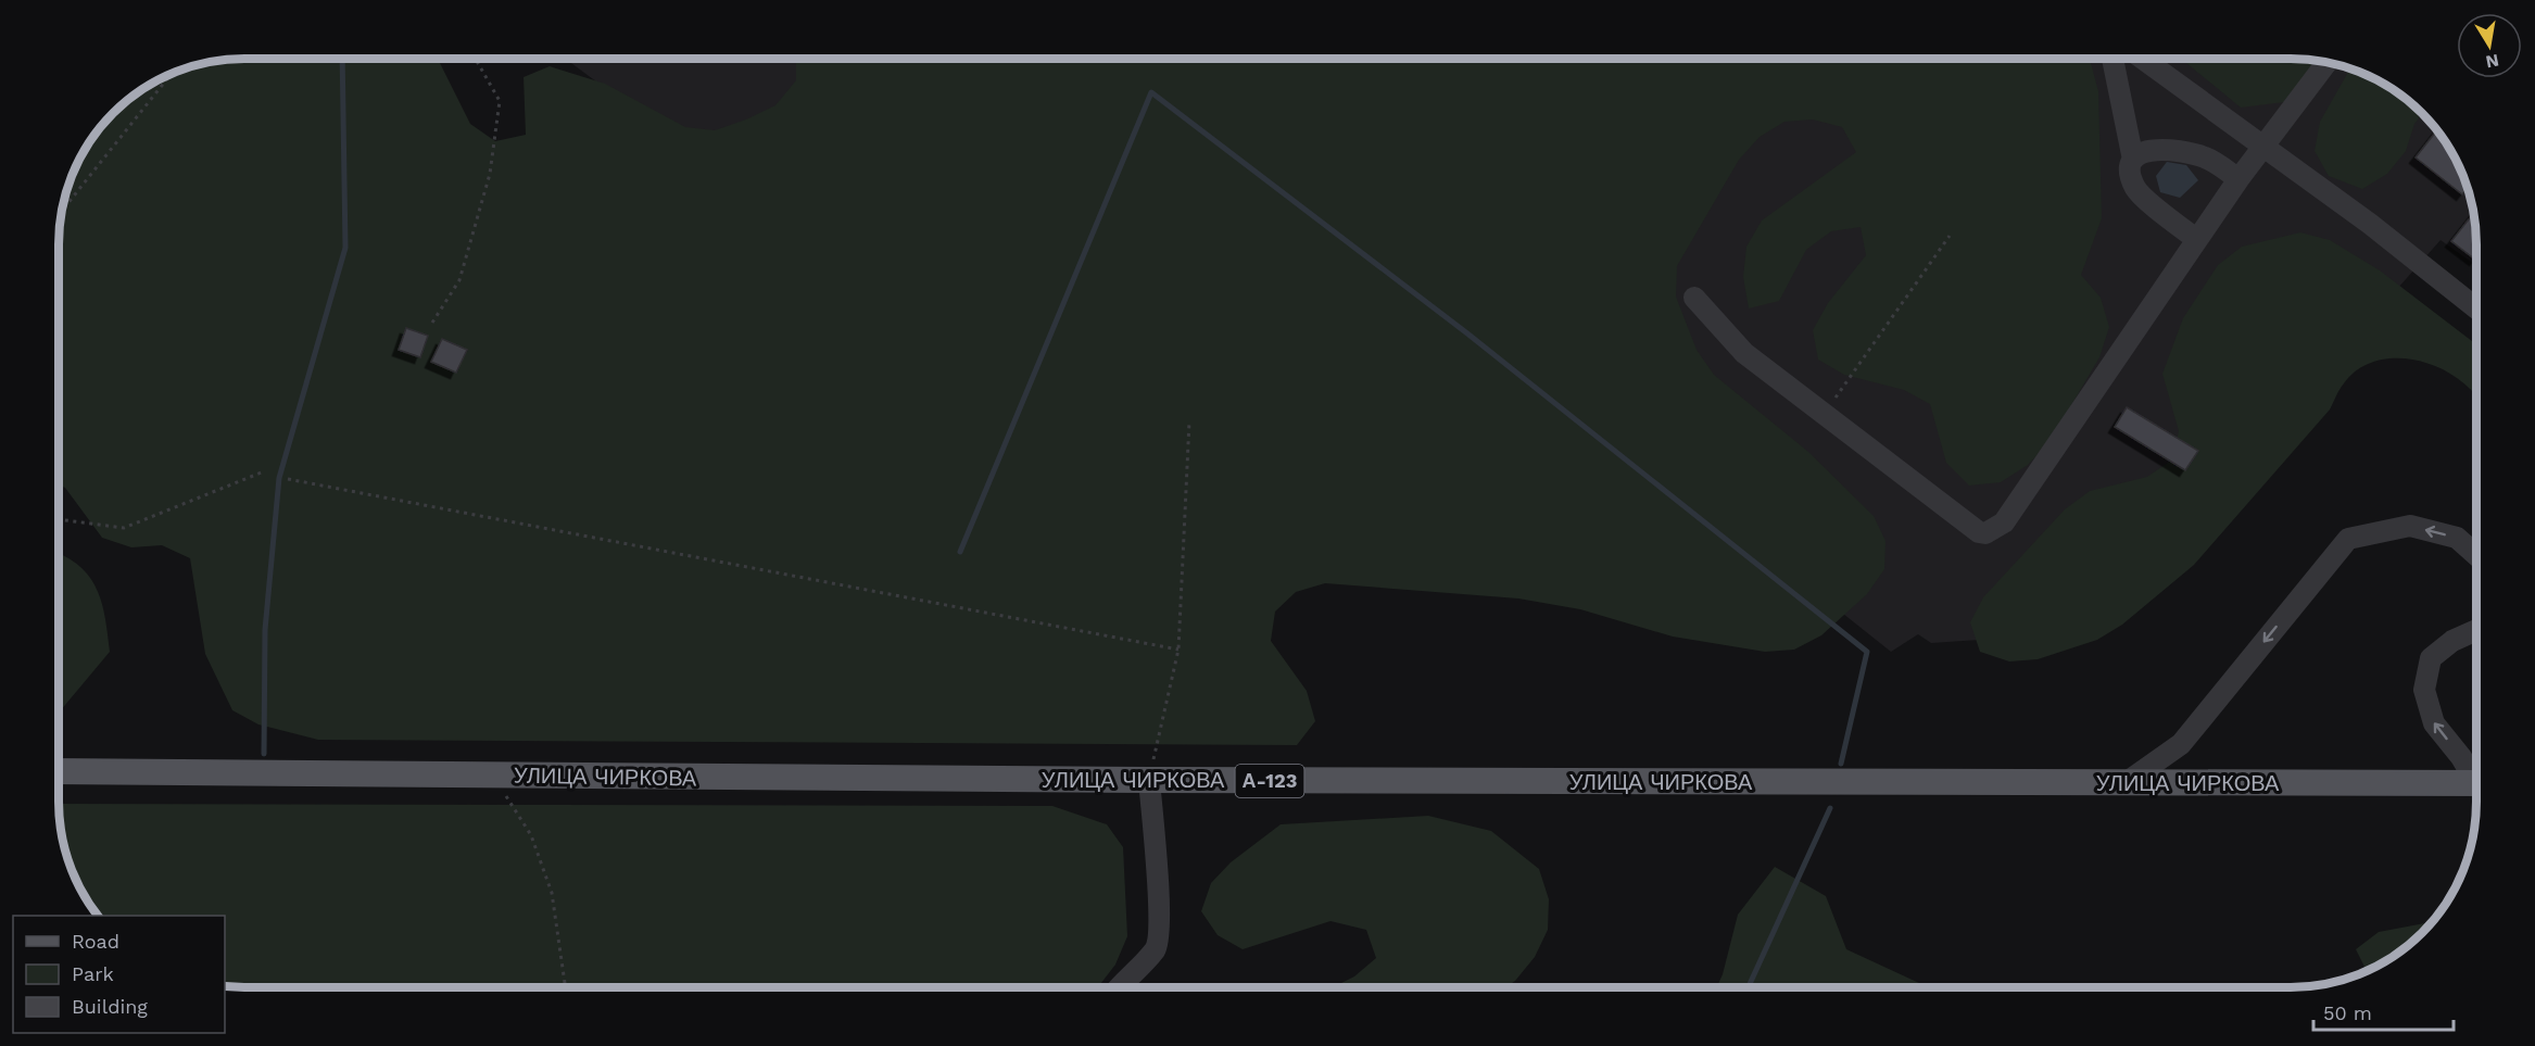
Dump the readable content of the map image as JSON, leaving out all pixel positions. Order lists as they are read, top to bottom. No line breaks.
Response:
{"streets":{"main road":["УЛИЦА ЧИРКОВА","А-123"]},"legend":["Road","Park","Building"],"scale_bar":"50 m","north":"bottom"}
